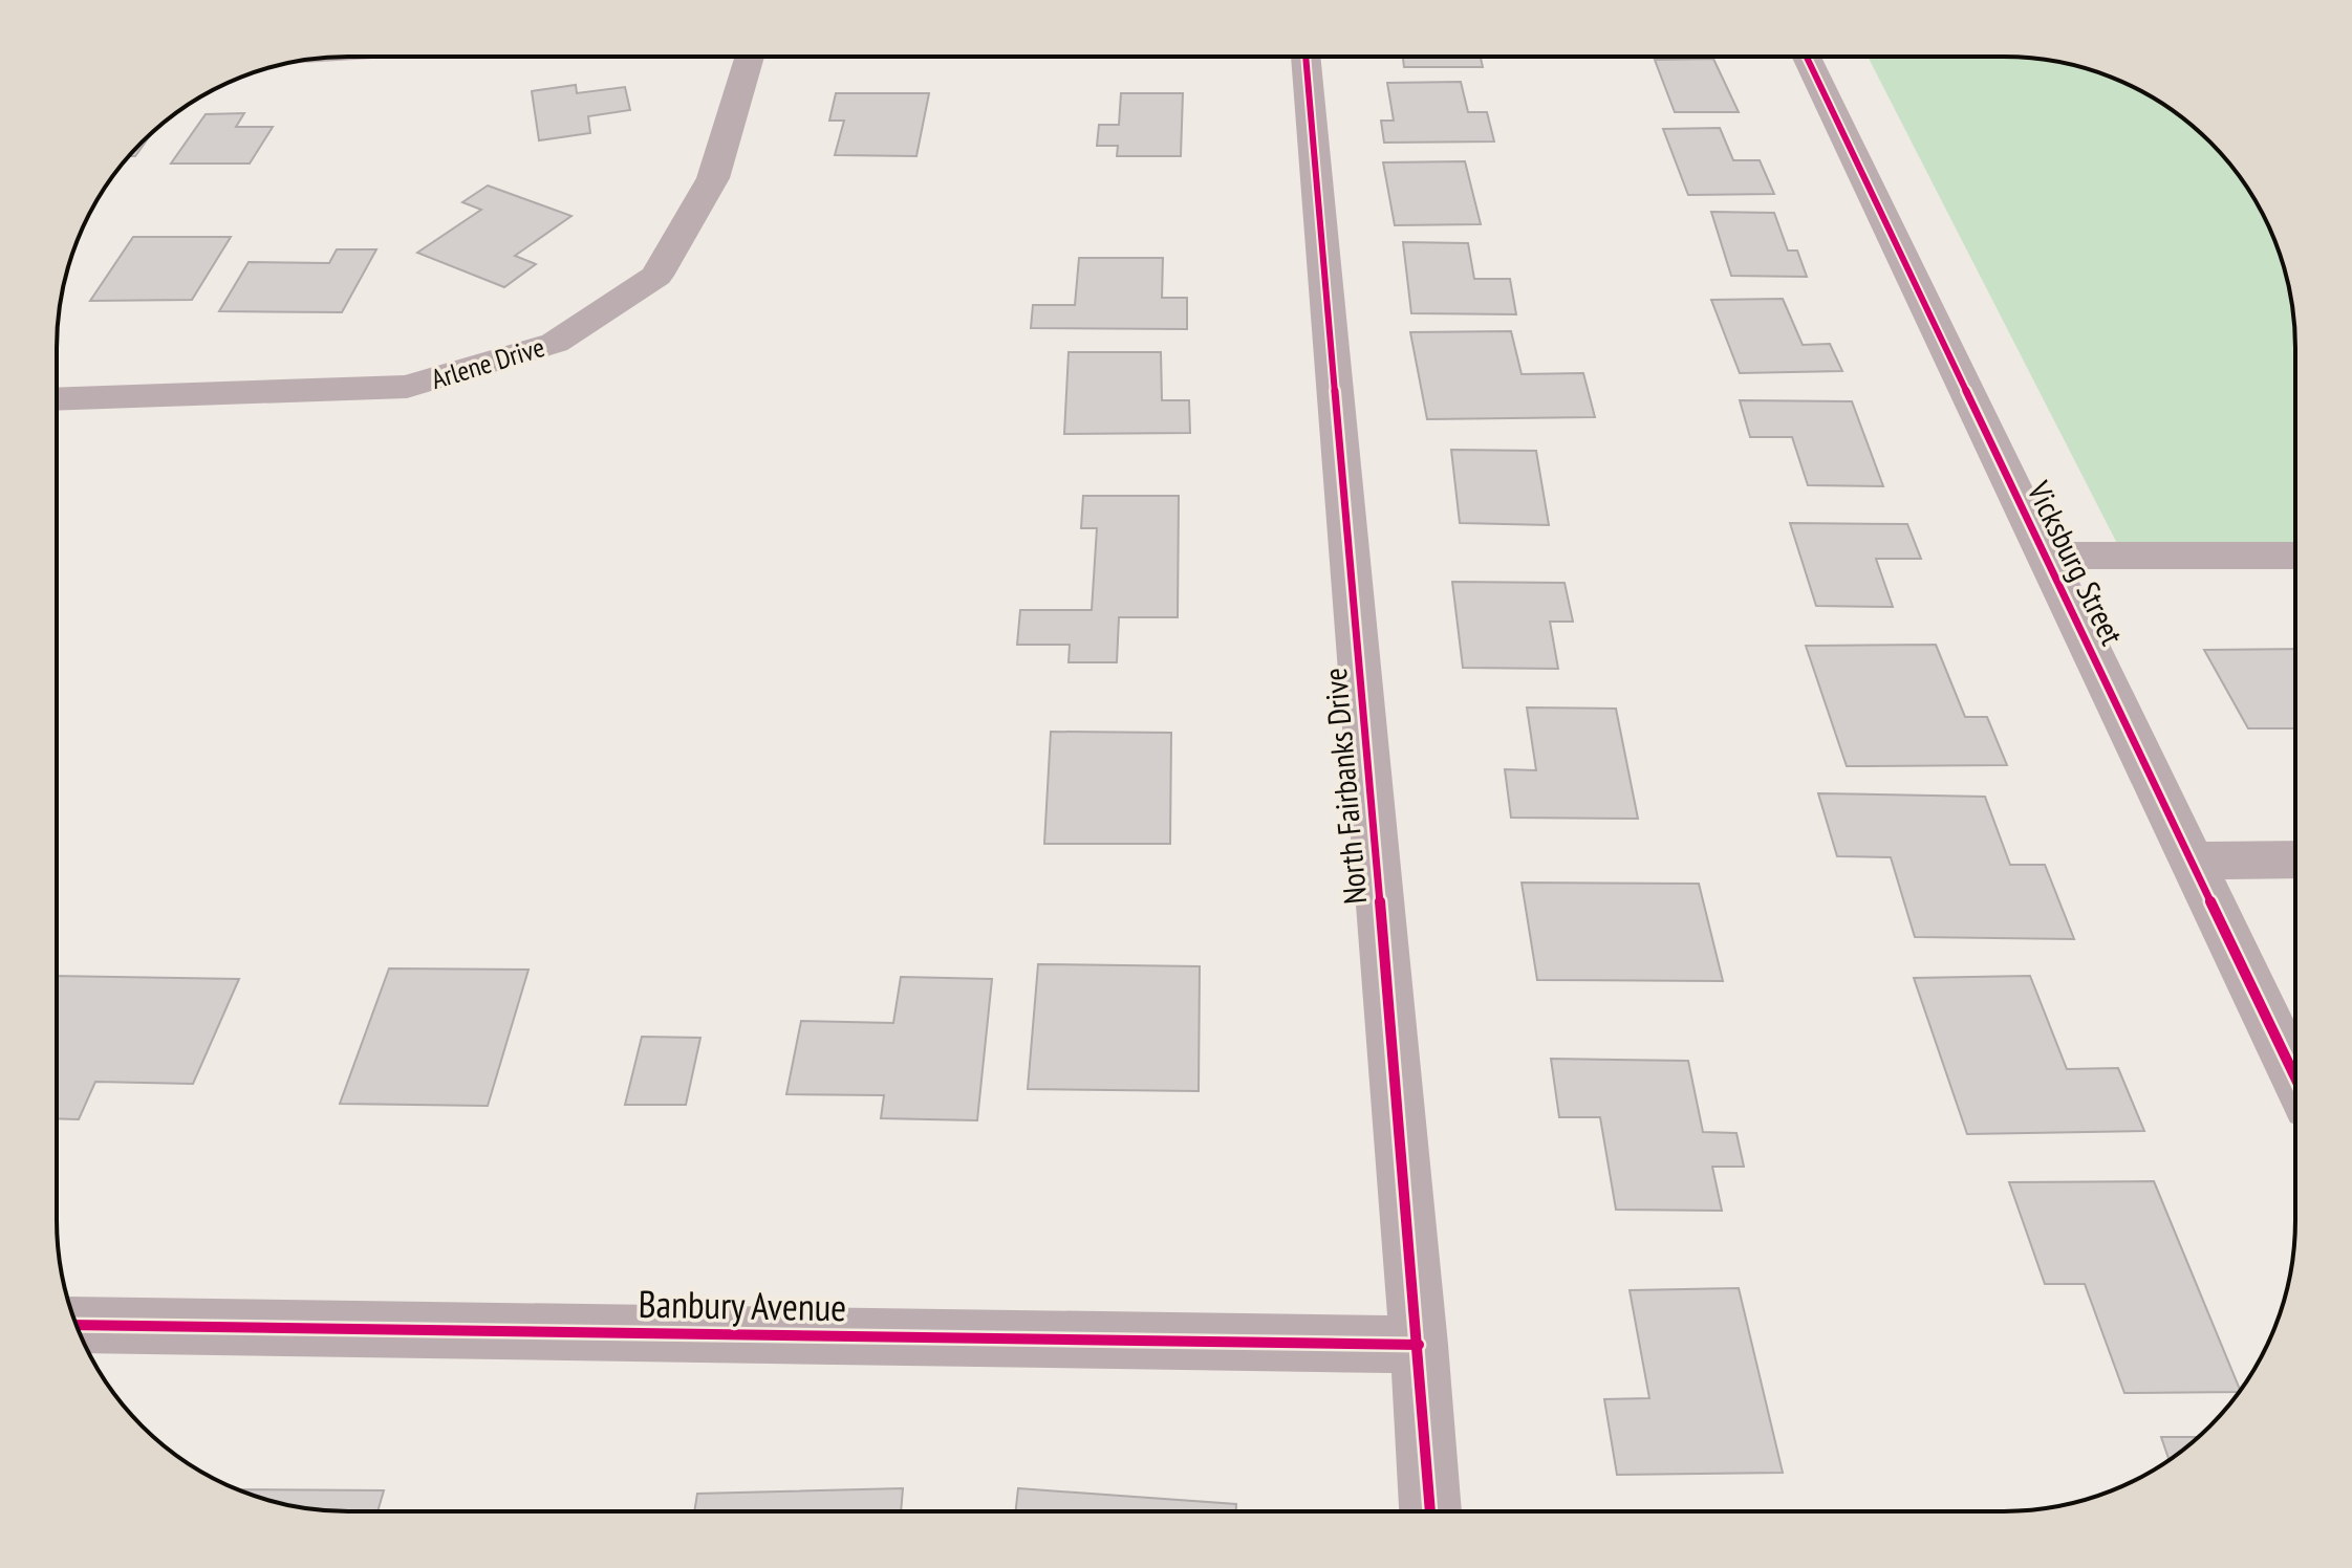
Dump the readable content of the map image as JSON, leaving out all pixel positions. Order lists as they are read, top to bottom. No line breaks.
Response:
{"streets":{"street":["Arlene Drive","Vicksburg Street","North Fairbanks Drive","Banbury Avenue"]},"crossings":[["North Fairbanks Drive","Banbury Avenue"]]}
